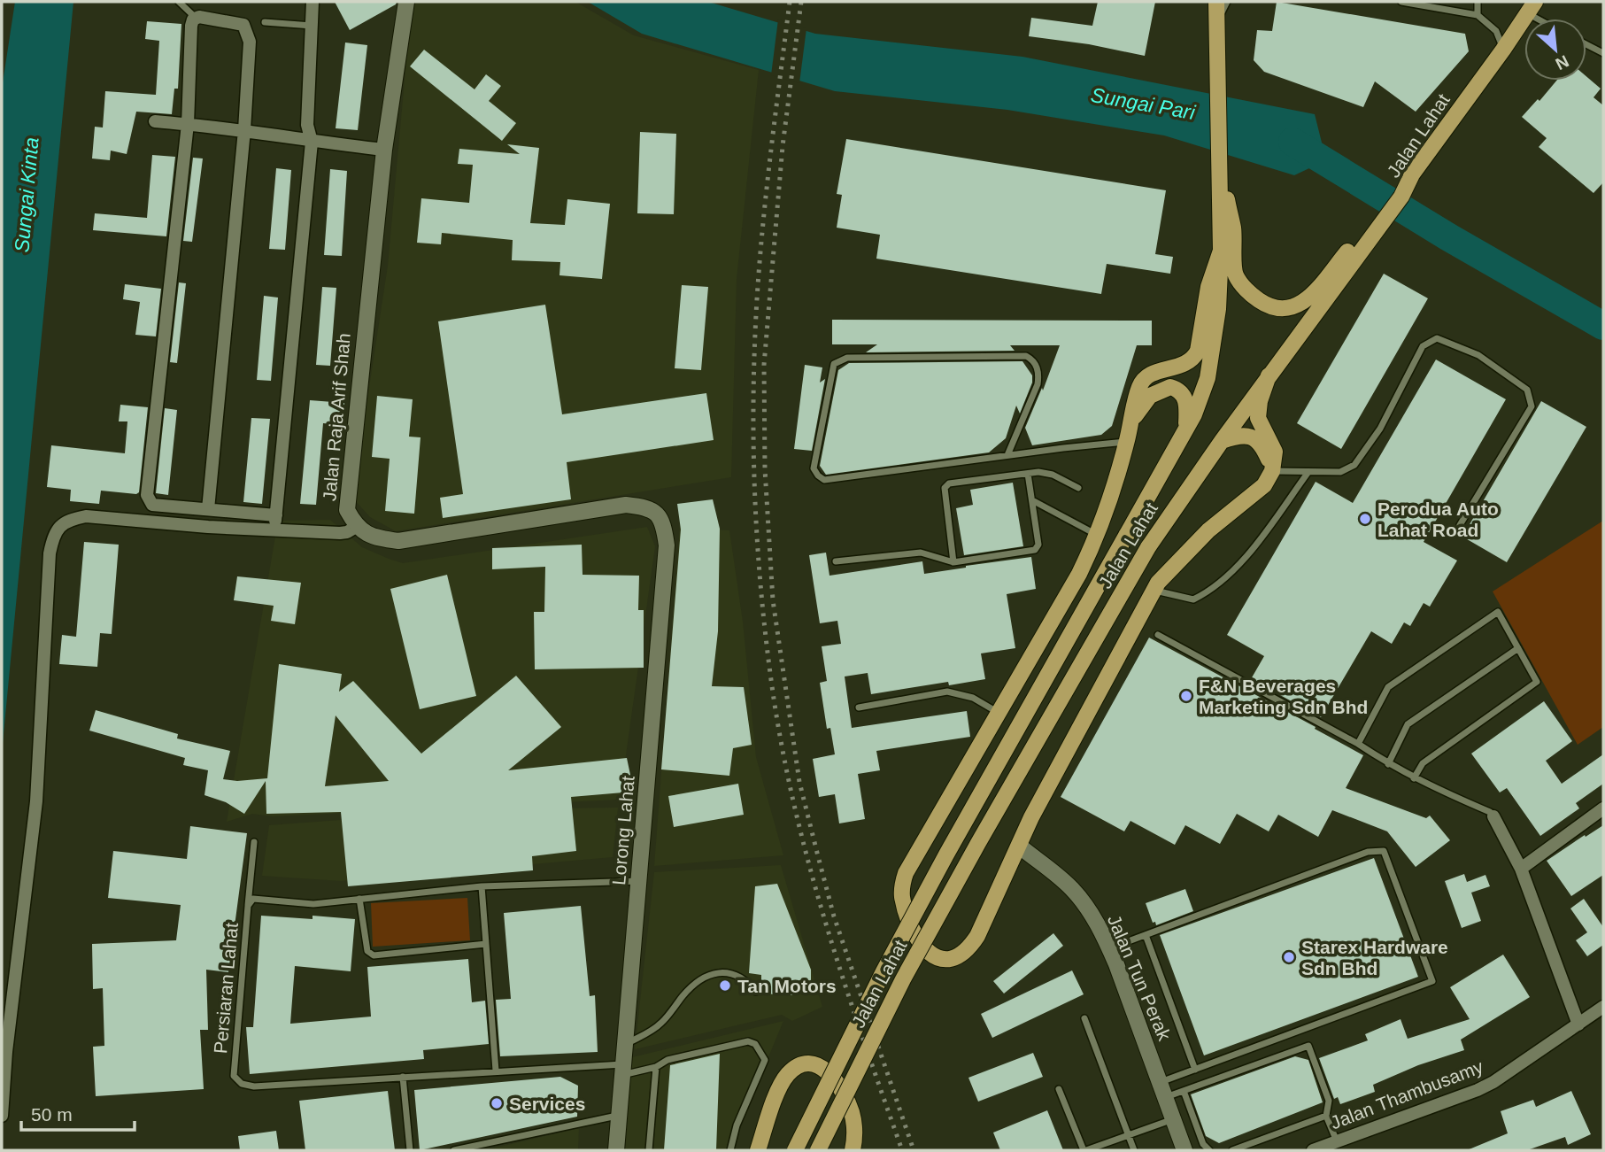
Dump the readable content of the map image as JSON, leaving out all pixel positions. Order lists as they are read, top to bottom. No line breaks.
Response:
{"streets":{"main road":["Jalan Lahat"],"street":["Jalan Raja Arif Shah","Lorong Lahat","Jalan Tun Perak","Jalan Thambusamy"],"lane":["Persiaran Lahat"]},"crossings":[["Jalan Raja Arif Shah","Lorong Lahat"],["Lorong Lahat","Persiaran Lahat"]],"water":["Sungai Pari","Sungai Kinta"],"places":["Perodua Auto Lahat Road","F&N Beverages Marketing Sdn Bhd","Starex Hardware Sdn Bhd","Tan Motors","Services"],"scale_bar":"50 m","north":"bottom right"}
